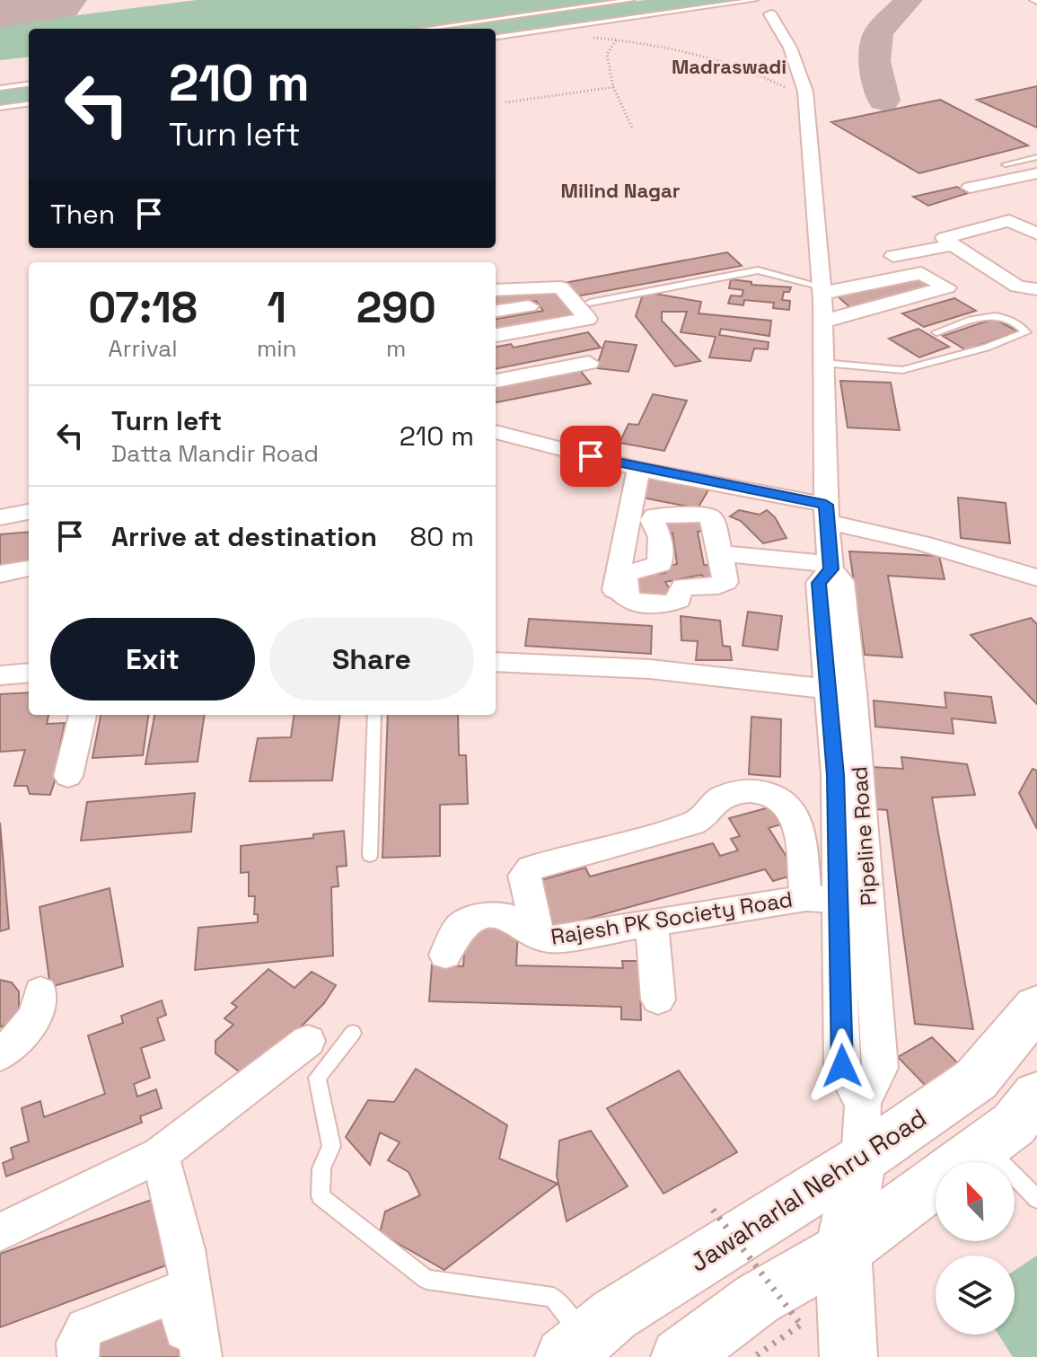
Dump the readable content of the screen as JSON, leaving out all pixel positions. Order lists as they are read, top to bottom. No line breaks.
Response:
{"streets":{"main road":["Pipeline Road","Jawaharlal Nehru Road"],"street":["Rajesh PK Society Road"]},"crossings":[["Pipeline Road","Rajesh PK Society Road"],["Pipeline Road","Jawaharlal Nehru Road"]],"districts":["Madraswadi","Milind Nagar"],"north":"top left","page":{"turn":["210 m","Turn left"],"then":"Then","eta":["07:18","Arrival","1","min","290","m"],"list":[{"name":"Turn left","note":"Datta Mandir Road","value":"210 m"},{"name":"Arrive at destination","value":"80 m"}],"buttons":["Exit","Share"]}}
